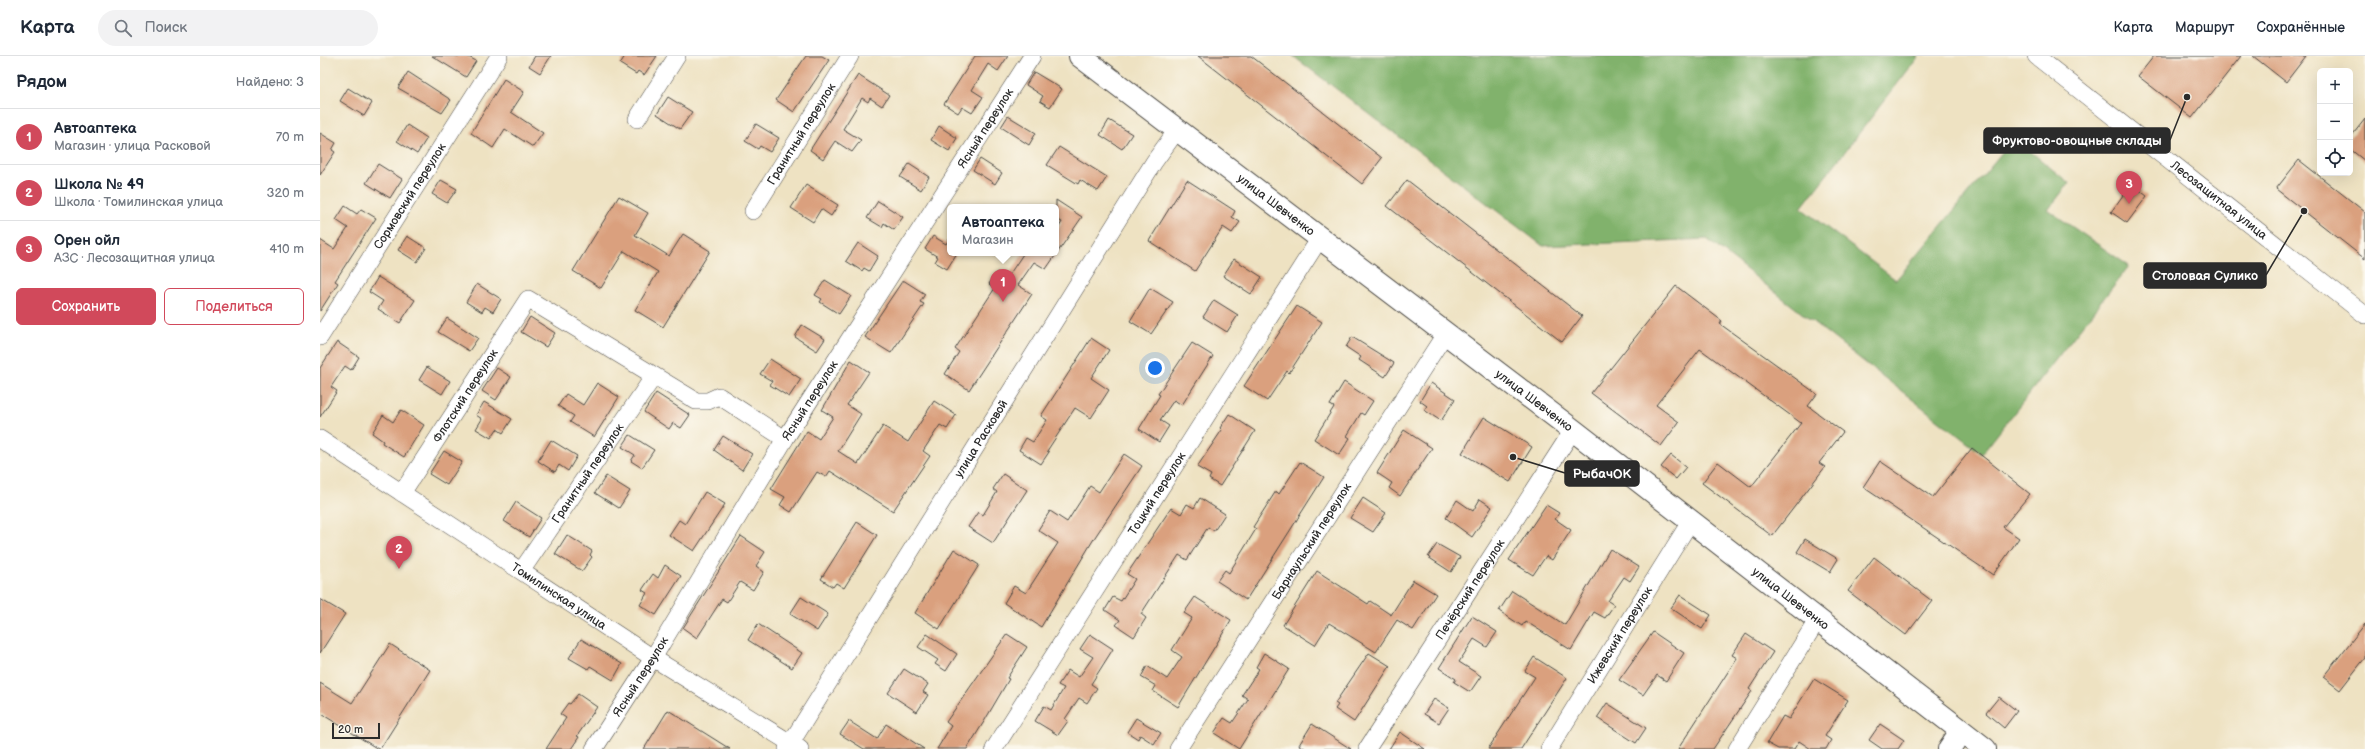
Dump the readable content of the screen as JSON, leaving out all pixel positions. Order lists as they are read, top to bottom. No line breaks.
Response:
{"streets":{"main road":["улица Шевченко"],"street":["Ясный переулок","Гранитный переулок","Сормовский переулок","Лесозащитная улица","Флотский переулок","улица Расковой","Тоцкий переулок","Барнаульский переулок","Печёрский переулок","Томилинская улица","Ижевский переулок"]},"crossings":[["Ясный переулок","Томилинская улица"],["Гранитный переулок","Флотский переулок"],["Гранитный переулок","Томилинская улица"],["улица Шевченко","улица Расковой"],["улица Шевченко","Тоцкий переулок"],["улица Шевченко","Барнаульский переулок"],["улица Шевченко","Печёрский переулок"],["улица Шевченко","Ижевский переулок"],["Флотский переулок","Томилинская улица"],["улица Расковой","Томилинская улица"]],"places":["Фруктово-овощные склады","Столовая Сулико","РыбачОК"],"scale_bar":"20 m","page":{"header":"Карта","search":"Поиск","nav":["Карта","Маршрут","Сохранённые"],"heading":["Рядом","Найдено: 3"],"map_buttons":["+","−"],"list":[{"mark":"1","name":"Автоаптека","note":"Магазин · улица Расковой","value":"70 m"},{"mark":"2","name":"Школа № 49","note":"Школа · Томилинская улица","value":"320 m"},{"mark":"3","name":"Орен ойл","note":"АЗС · Лесозащитная улица","value":"410 m"}],"pins":["3","1","2"],"popup":["Автоаптека","Магазин"],"buttons":["Сохранить","Поделиться"],"scale":"20 m"}}
